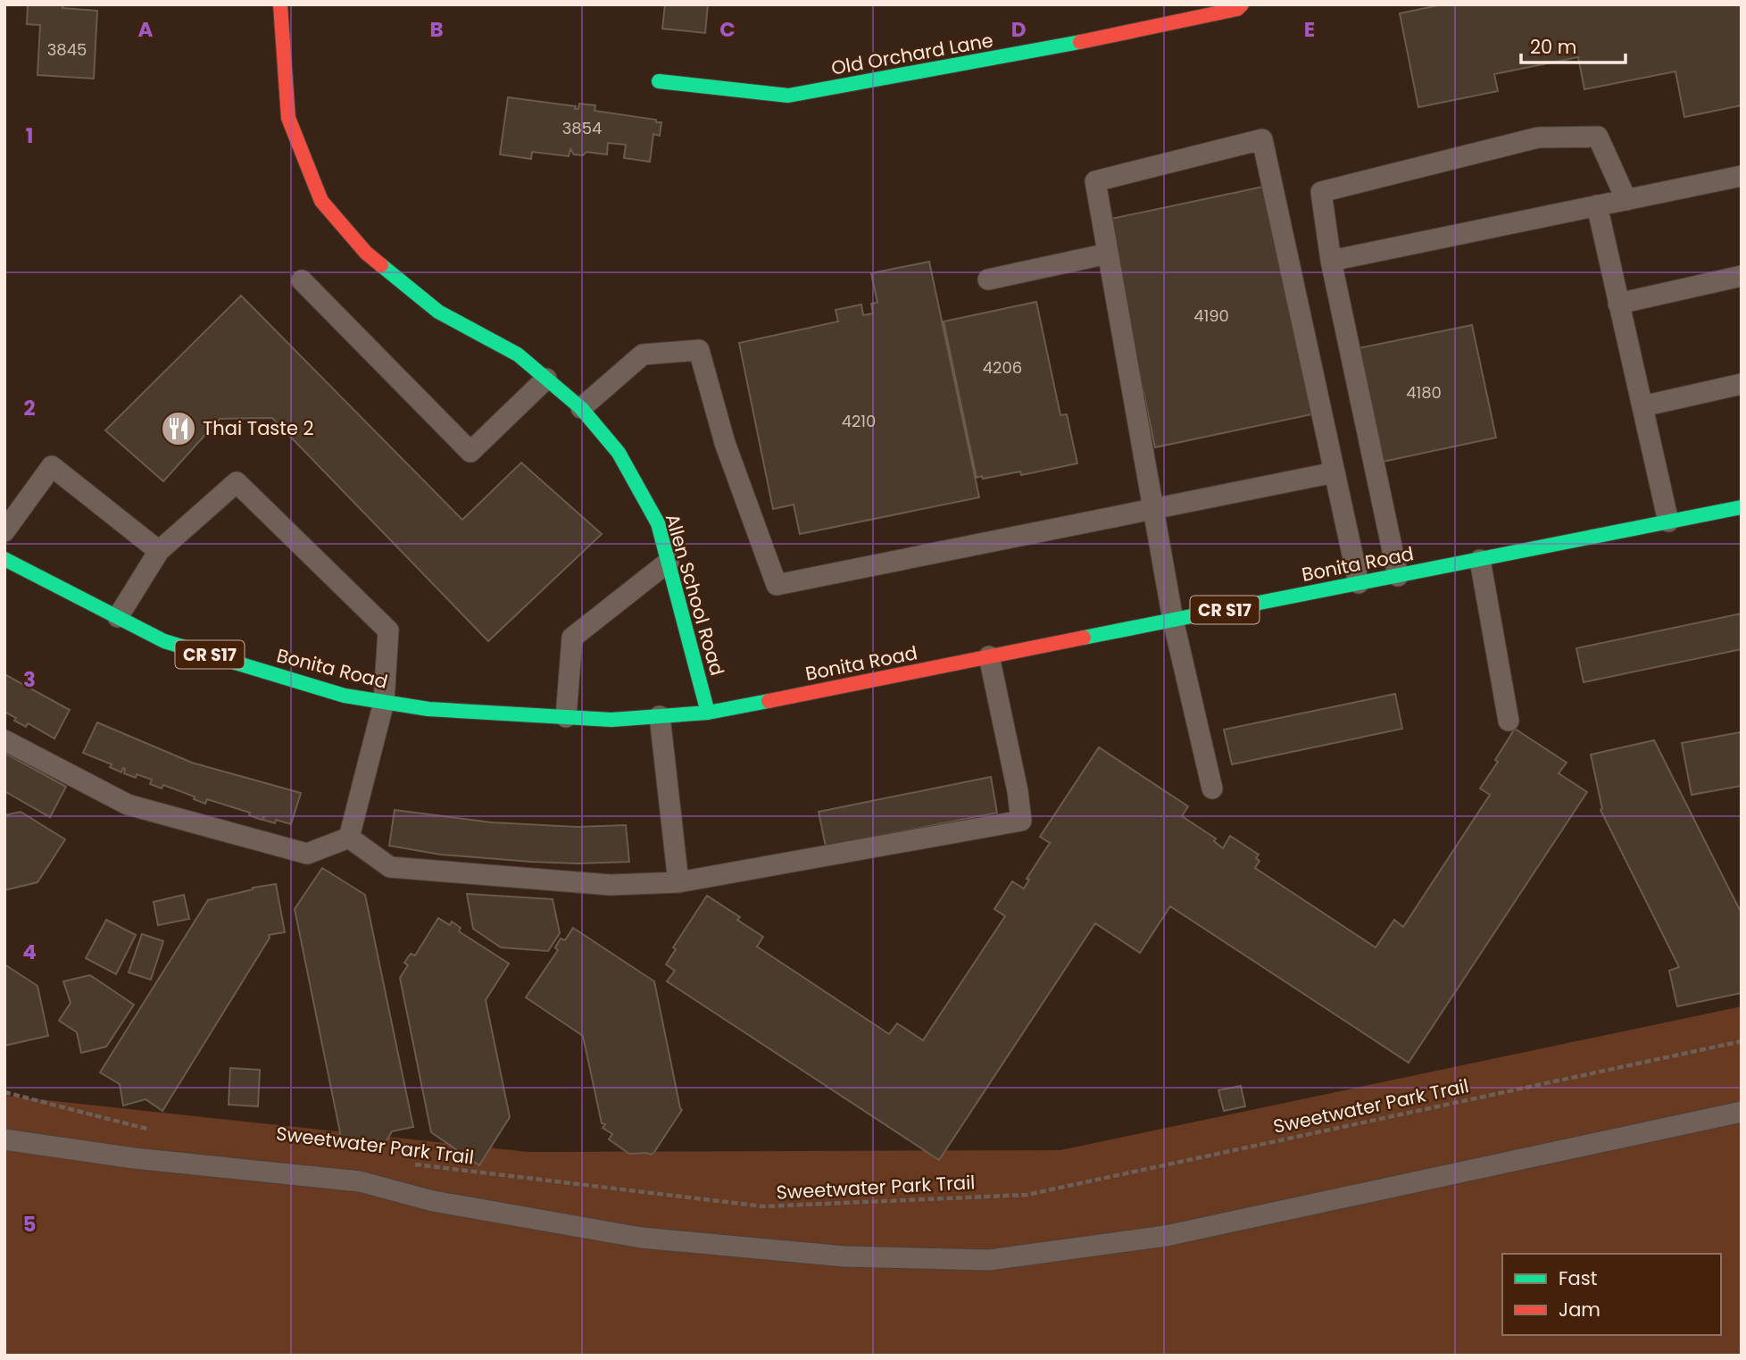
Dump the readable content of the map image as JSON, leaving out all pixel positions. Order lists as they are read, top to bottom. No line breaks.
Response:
{"streets":{"main road":["Old Orchard Lane","Bonita Road","Allen School Road","CR S17"],"path":["Sweetwater Park Trail"]},"crossings":[["Bonita Road","Allen School Road"]],"places":{"restaurant":["Thai Taste 2"]},"house_numbers":["3845","3854","4190","4206","4180","4210"],"legend":["Fast","Jam"],"scale_bar":"20 m","grid":{"columns":["A","B","C","D","E"],"rows":["1","2","3","4","5"]}}
